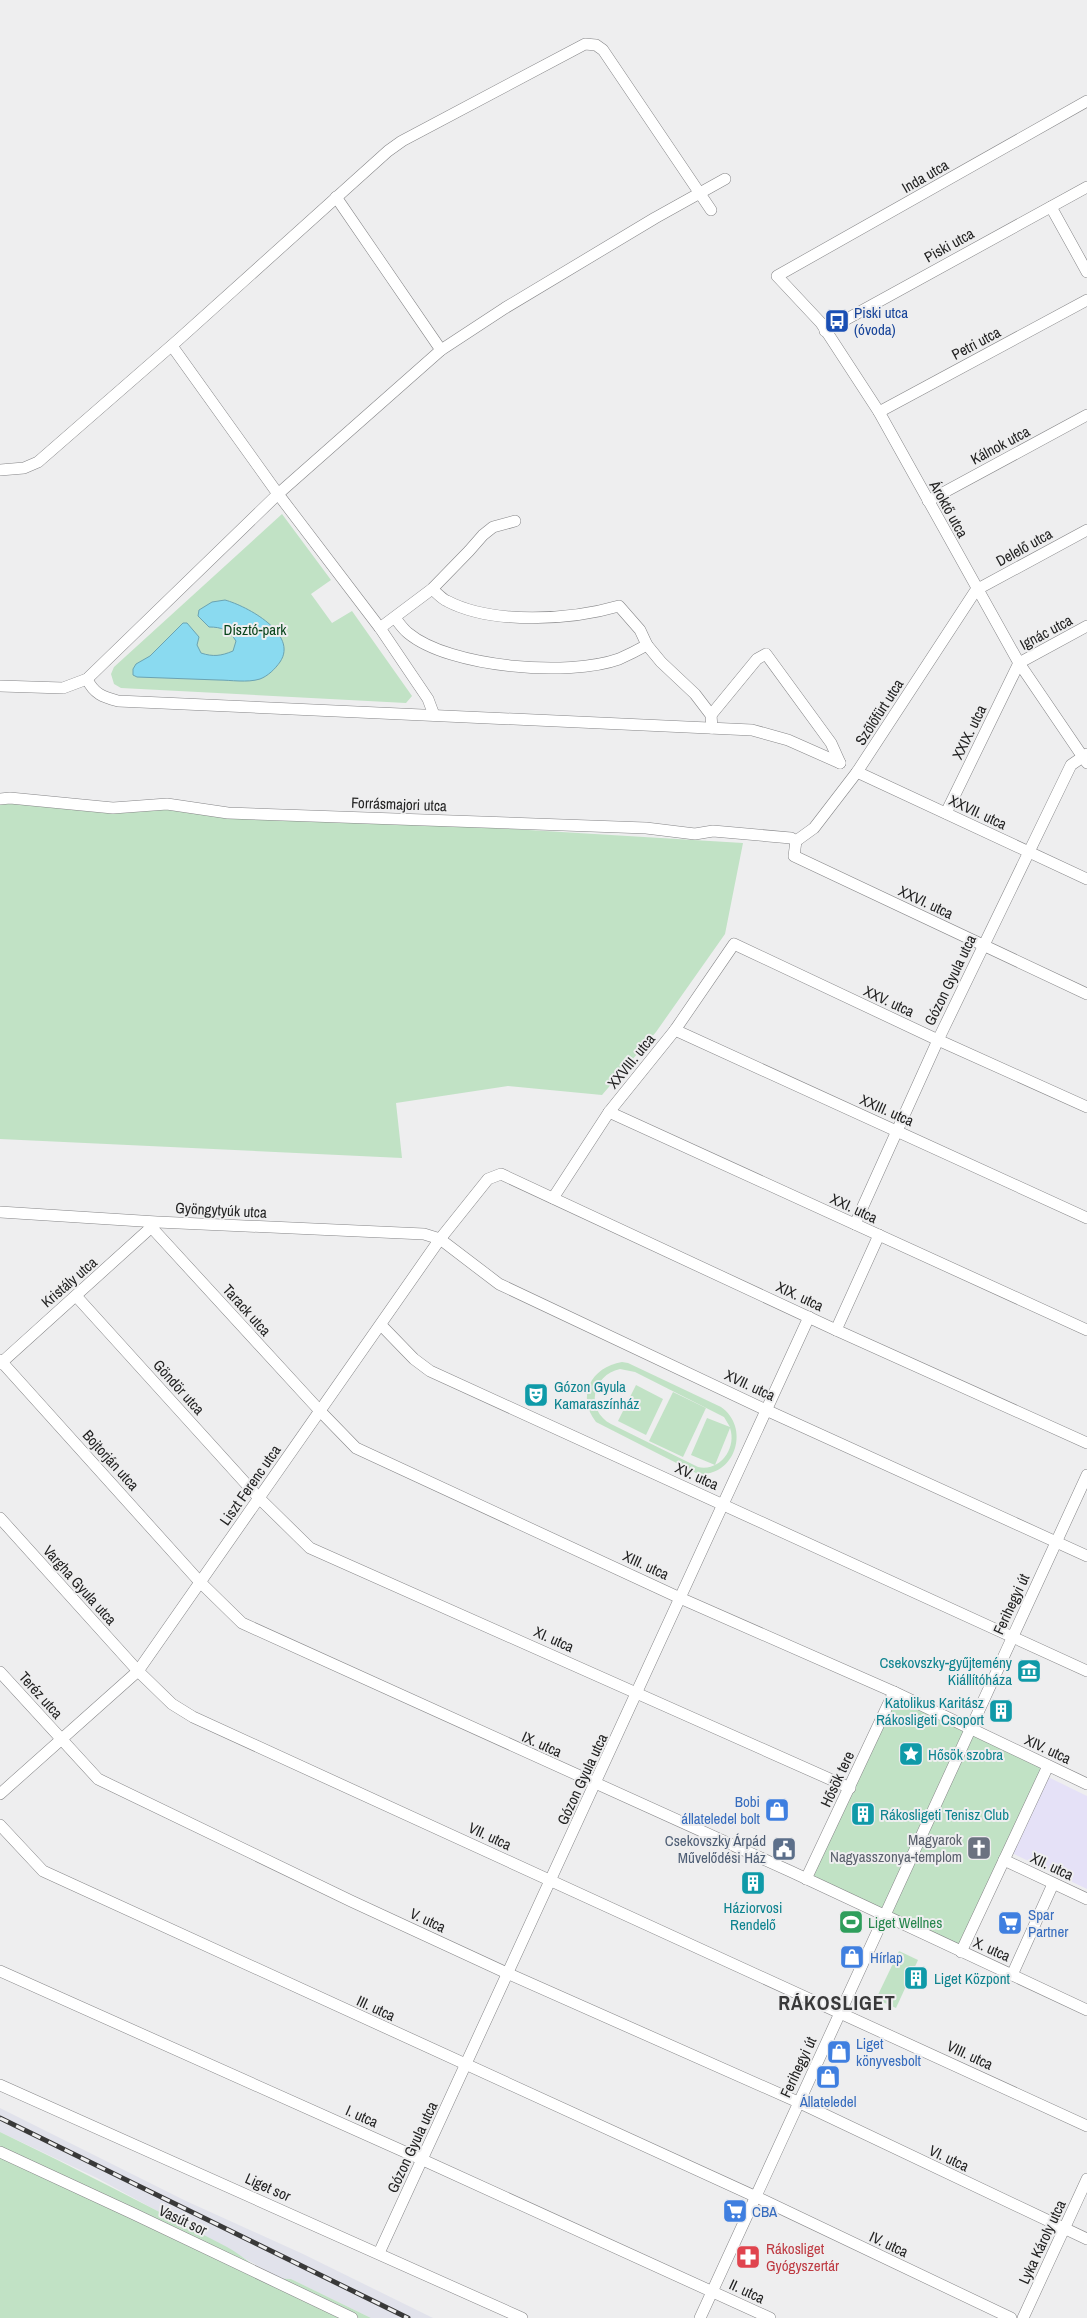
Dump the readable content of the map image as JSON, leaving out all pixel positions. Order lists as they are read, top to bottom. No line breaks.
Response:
{"streets":{"street":["Inda utca","Piski utca","Petri utca","Kálnok utca","Ároktő utca","Delelő utca","Ignác utca","Szőlőfürt utca","XXIX. utca","Forrásmajori utca","XXVII. utca","XXVI. utca","Gózon Gyula utca","XXV. utca","XXVIII. utca","XXIII. utca","XXI. utca","Gyöngytyúk utca","Kristály utca","XIX. utca","Tarack utca","XVII. utca","Göndör utca","Bojtorján utca","XV. utca","Liszt Ferenc utca","XIII. utca","Vargha Gyula utca","Ferihegyi út","XI. utca","Teréz utca","IX. utca","XIV. utca","Hősök tere","VII. utca","XII. utca","V. utca","X. utca","III. utca","VIII. utca","I. utca","VI. utca","Liget sor","Vasút sor","Lyka Károly utca","IV. utca","II. utca"]},"crossings":[["Inda utca","Ároktő utca"],["Piski utca","Ároktő utca"],["Petri utca","Ároktő utca"],["Kálnok utca","Ároktő utca"],["Ároktő utca","Delelő utca"],["Ároktő utca","Ignác utca"],["Ároktő utca","Szőlőfürt utca"],["Ároktő utca","XXIX. utca"],["Ároktő utca","Gózon Gyula utca"],["Delelő utca","Szőlőfürt utca"],["Ignác utca","XXIX. utca"],["Szőlőfürt utca","Forrásmajori utca"],["Szőlőfürt utca","XXVII. utca"],["Szőlőfürt utca","XXVI. utca"],["XXIX. utca","XXVII. utca"],["Forrásmajori utca","XXVI. utca"],["XXVII. utca","Gózon Gyula utca"],["XXVI. utca","Gózon Gyula utca"],["Gózon Gyula utca","XXV. utca"],["Gózon Gyula utca","XXIII. utca"],["Gózon Gyula utca","XXI. utca"],["Gózon Gyula utca","XIX. utca"],["Gózon Gyula utca","XVII. utca"],["Gózon Gyula utca","XV. utca"],["Gózon Gyula utca","XIII. utca"],["Gózon Gyula utca","XI. utca"],["Gózon Gyula utca","IX. utca"],["Gózon Gyula utca","VII. utca"],["Gózon Gyula utca","V. utca"],["Gózon Gyula utca","III. utca"],["Gózon Gyula utca","I. utca"],["Gózon Gyula utca","Liget sor"],["XXV. utca","XXVIII. utca"],["XXVIII. utca","XXIII. utca"],["XXVIII. utca","XXI. utca"],["XXVIII. utca","XIX. utca"],["Gyöngytyúk utca","Kristály utca"],["Gyöngytyúk utca","Tarack utca"],["Gyöngytyúk utca","XVII. utca"],["Gyöngytyúk utca","Liszt Ferenc utca"],["Kristály utca","Tarack utca"],["Kristály utca","Göndör utca"],["Kristály utca","Bojtorján utca"],["XIX. utca","Liszt Ferenc utca"],["Tarack utca","Liszt Ferenc utca"],["Tarack utca","XIII. utca"],["XVII. utca","Liszt Ferenc utca"],["XVII. utca","Ferihegyi út"],["Göndör utca","Liszt Ferenc utca"],["Göndör utca","XI. utca"],["Bojtorján utca","Liszt Ferenc utca"],["Bojtorján utca","IX. utca"],["XV. utca","Liszt Ferenc utca"],["XV. utca","Ferihegyi út"],["Liszt Ferenc utca","XIII. utca"],["Liszt Ferenc utca","Vargha Gyula utca"],["Liszt Ferenc utca","XI. utca"],["Liszt Ferenc utca","Teréz utca"],["Liszt Ferenc utca","IX. utca"],["Liszt Ferenc utca","VII. utca"],["Liszt Ferenc utca","V. utca"],["XIII. utca","Ferihegyi út"],["XIII. utca","XIV. utca"],["XIII. utca","Hősök tere"],["Vargha Gyula utca","VII. utca"],["Ferihegyi út","IX. utca"],["Ferihegyi út","XIV. utca"],["Ferihegyi út","VII. utca"],["Ferihegyi út","V. utca"],["Ferihegyi út","X. utca"],["Ferihegyi út","III. utca"],["Ferihegyi út","VIII. utca"],["Ferihegyi út","I. utca"],["Ferihegyi út","VI. utca"],["Ferihegyi út","IV. utca"],["Ferihegyi út","II. utca"],["XI. utca","Hősök tere"],["Teréz utca","V. utca"],["IX. utca","Hősök tere"],["IX. utca","X. utca"],["VII. utca","VIII. utca"],["V. utca","VI. utca"],["III. utca","IV. utca"],["I. utca","II. utca"],["VI. utca","Lyka Károly utca"]],"districts":["RÁKOSLIGET"],"parks":["Dísztó-park"],"places":{"bus stop":["Piski utca (óvoda)"],"theatre":["Gózon Gyula Kamaraszínház"],"museum":["Csekovszky-gyűjtemény Kiállítóháza"],"building":["Katolikus Karitász Rákosligeti Csoport","Rákosligeti Tenisz Club","Háziorvosi Rendelő","Liget Központ"],"place":["Hősök szobra"],"shop":["Bobi állateledel bolt","Hírlap","Liget könyvesbolt","Állateledel"],"church":["Magyarok Nagyasszonya-templom"],"public building":["Csekovszky Árpád Művelődési Ház"],"sports":["Liget Wellnes"],"supermarket":["Spar Partner","CBA"],"pharmacy":["Rákosliget Gyógyszertár"]}}
